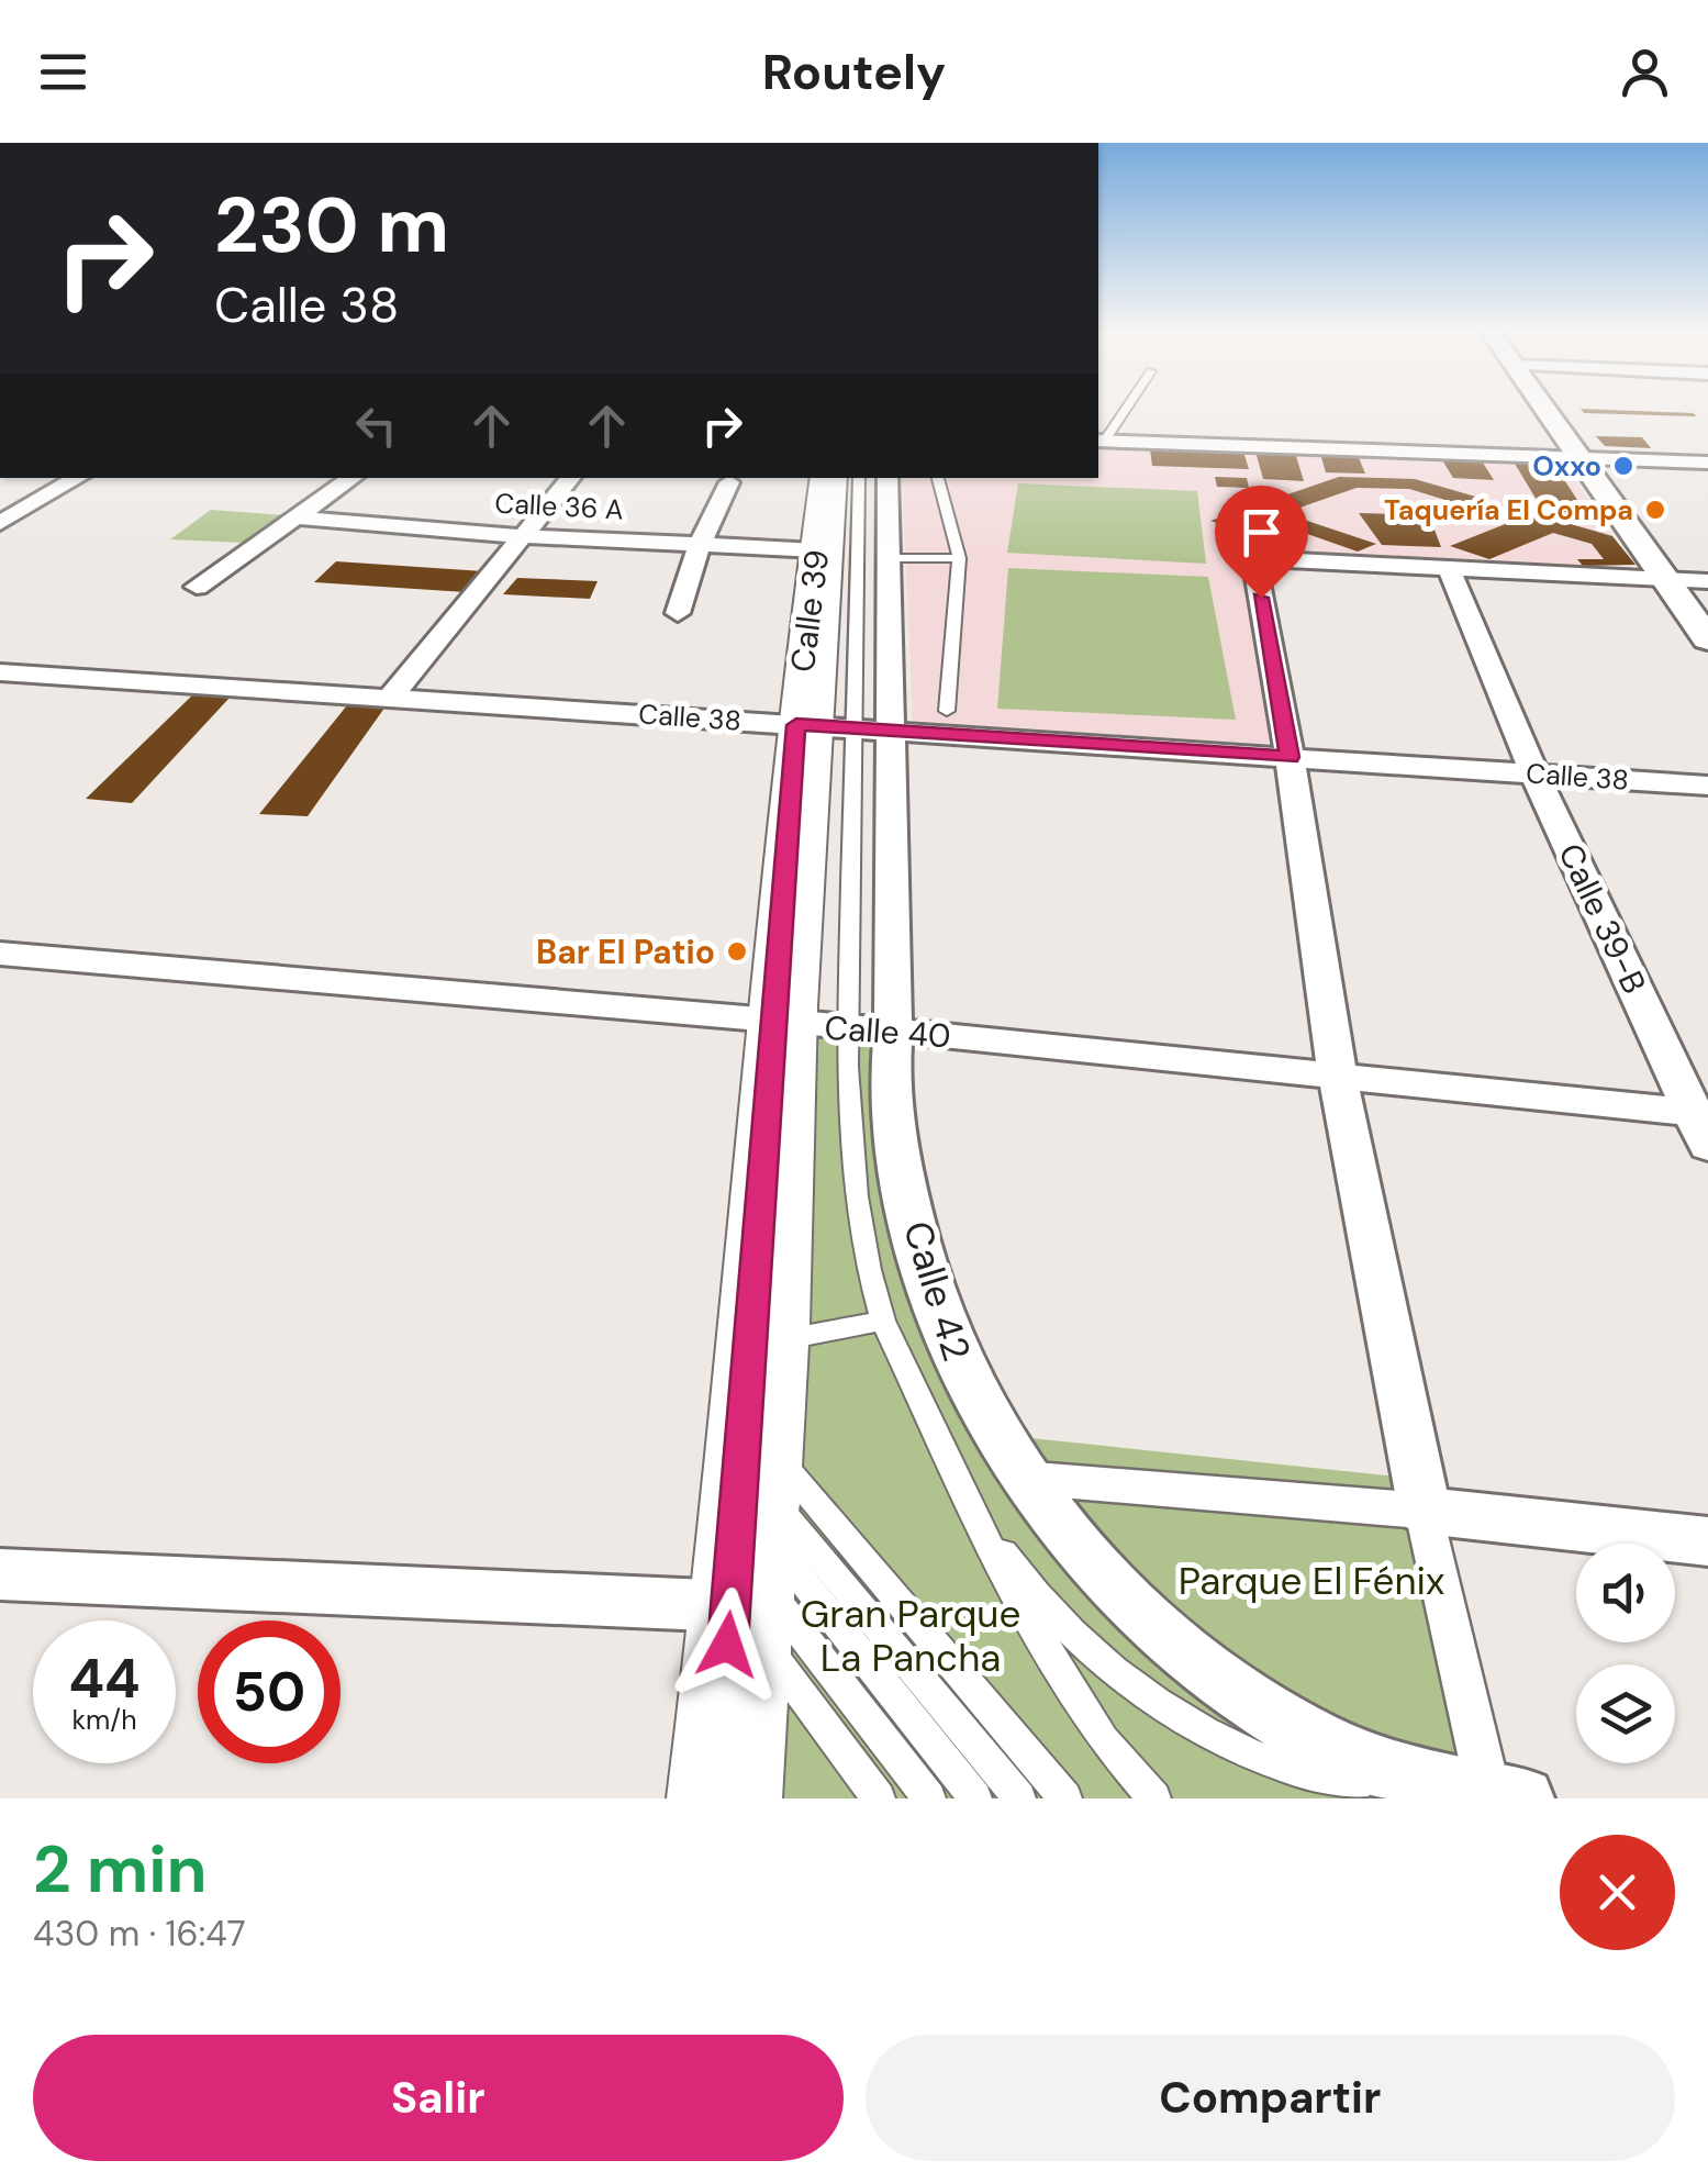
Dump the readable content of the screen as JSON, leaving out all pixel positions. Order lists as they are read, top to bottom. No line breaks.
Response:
{"streets":{"main road":["Calle 39"],"street":["Calle 36 A","Calle 38","Calle 39-B","Calle 40","Calle 42"]},"crossings":[["Calle 36 A","Calle 39"],["Calle 39","Calle 38"],["Calle 39","Calle 40"],["Calle 38","Calle 39-B"],["Calle 38","Calle 42"],["Calle 39-B","Calle 40"],["Calle 40","Calle 42"]],"parks":["Parque El Fénix","Gran Parque La Pancha"],"places":["Oxxo","Taquería El Compa","Bar El Patio"],"page":{"header":"Routely","turn":["230 m","Calle 38"],"speed":"44 km/h","limit":"50","heading":["2 min","430 m · 16:47"],"buttons":["Salir","Compartir"]}}
